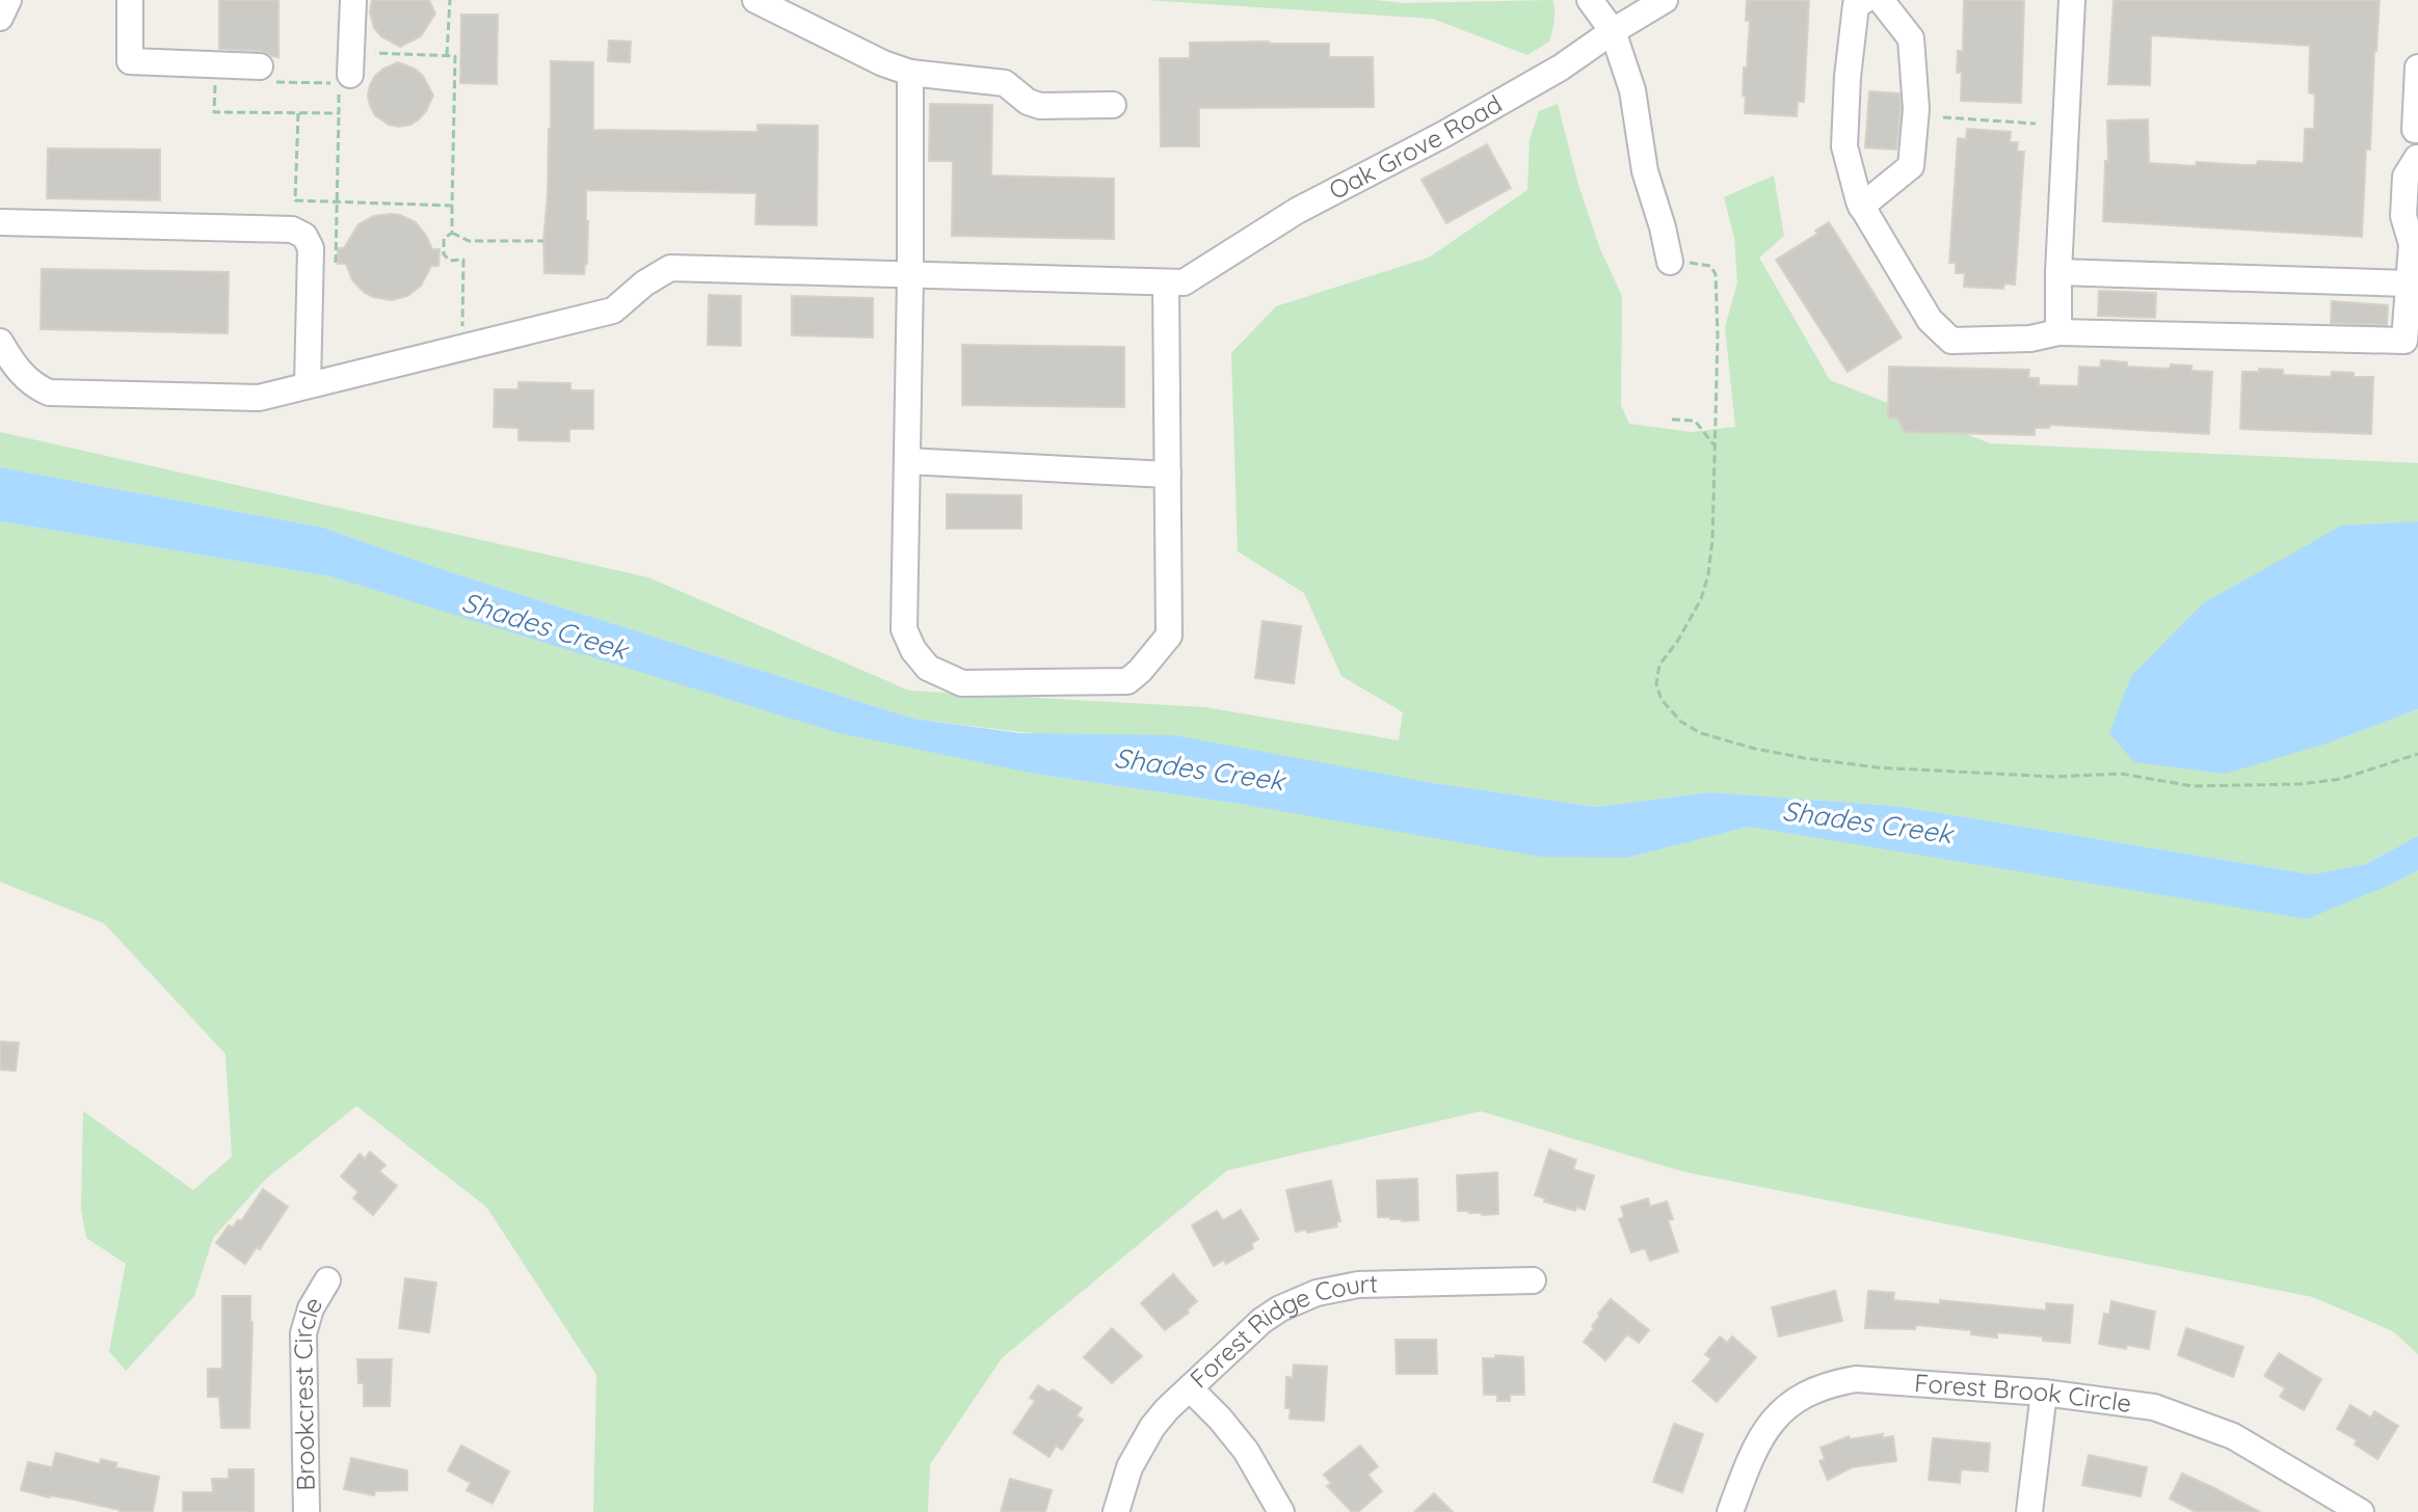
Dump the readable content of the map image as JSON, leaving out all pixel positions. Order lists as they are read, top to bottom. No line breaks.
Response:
{"streets":{"street":["Oak Grove Road","Forest Ridge Court","Forest Brook Circle","Brookcrest Circle"]},"water":["Shades Creek"]}
